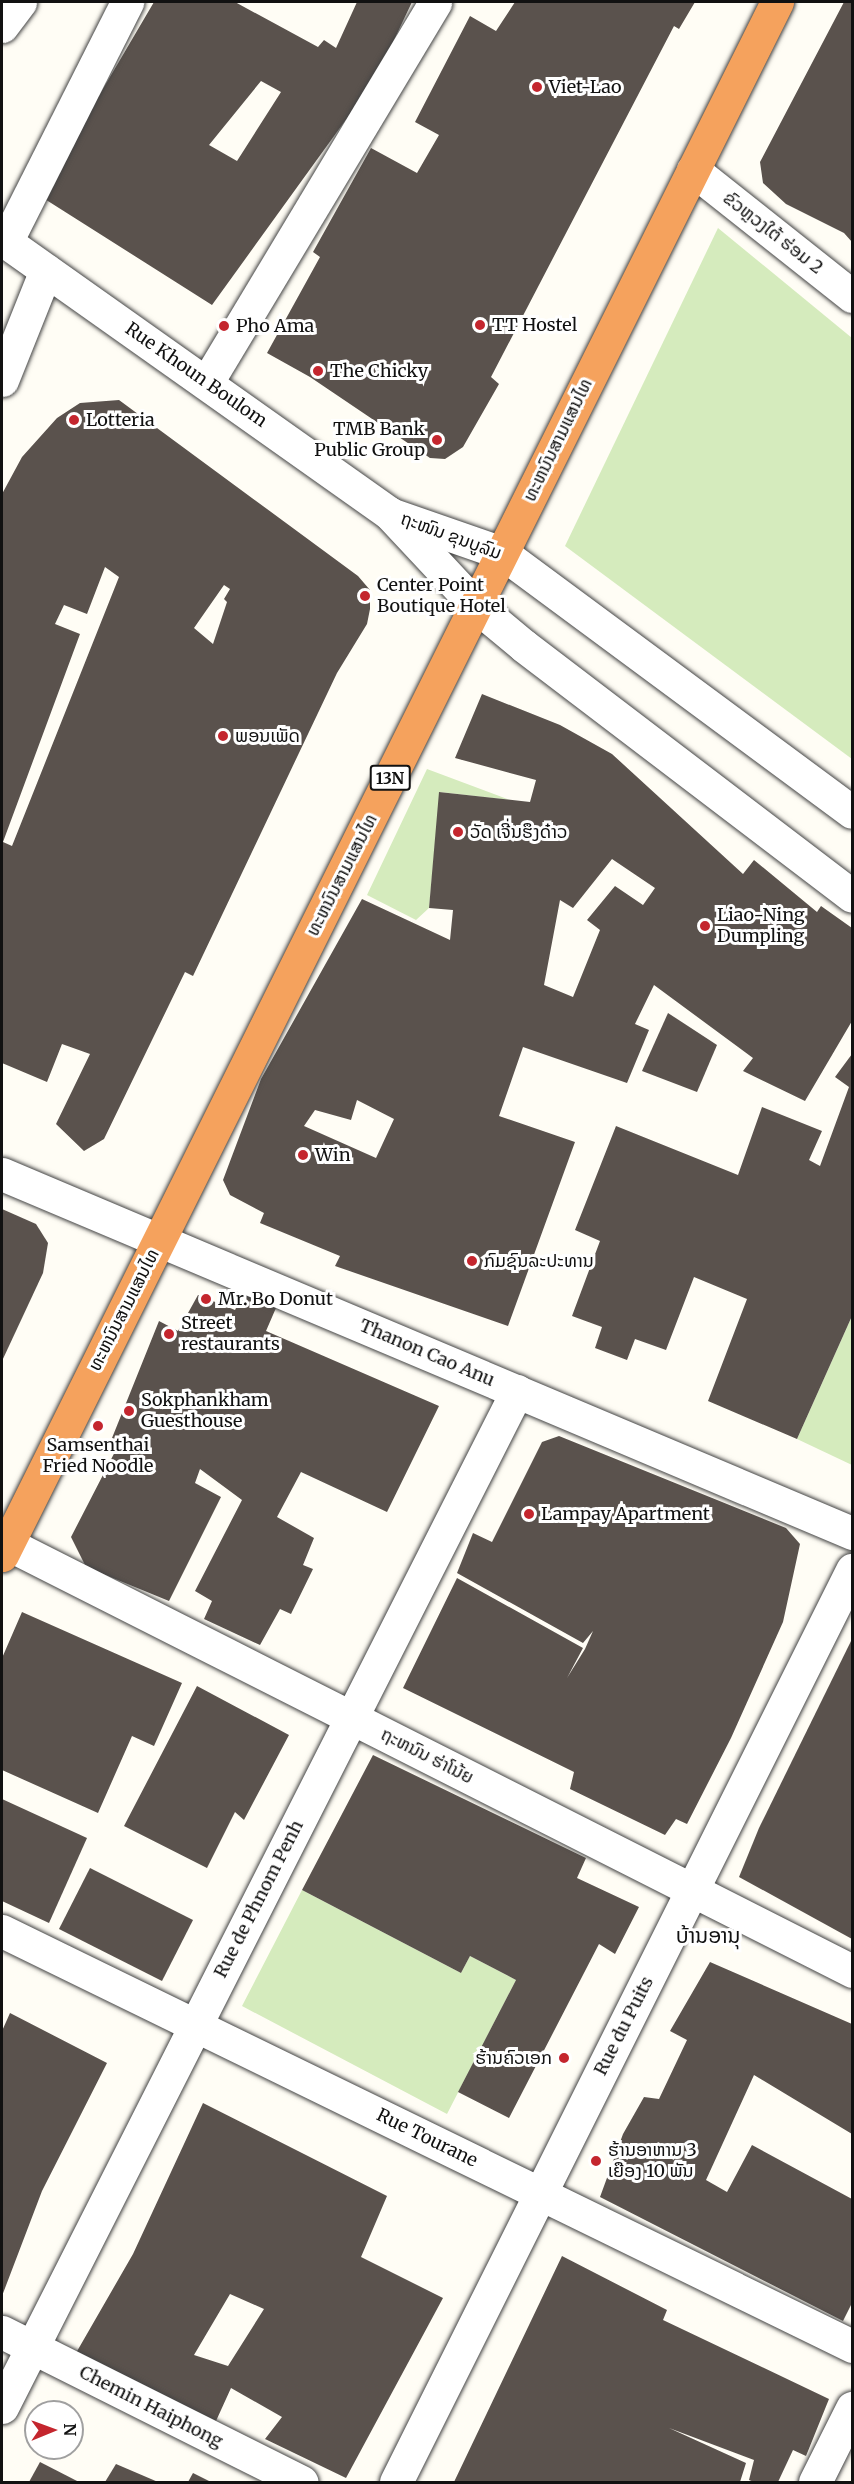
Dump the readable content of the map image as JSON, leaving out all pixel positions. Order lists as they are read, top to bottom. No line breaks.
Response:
{"streets":{"highway":["ທະຫນົນສາມແສນໄທ","13N"],"street":["ຂົວຫຼວງໃຕ້ ຮ່ອມ 2","Rue Khoun Boulom","ຖະໜົນ ຂຸນບູລົມ","Thanon Cao Anu","ຖະຫນົນ ຮ່າໂນ້ຍ","Rue de Phnom Penh","Rue du Puits","Rue Tourane","Chemin Haiphong"]},"crossings":[["ຂົວຫຼວງໃຕ້ ຮ່ອມ 2","ທະຫນົນສາມແສນໄທ"],["Rue Khoun Boulom","ຖະໜົນ ຂຸນບູລົມ"],["ທະຫນົນສາມແສນໄທ","ຖະໜົນ ຂຸນບູລົມ"],["ທະຫນົນສາມແສນໄທ","Thanon Cao Anu"],["ທະຫນົນສາມແສນໄທ","ຖະຫນົນ ຮ່າໂນ້ຍ"],["Thanon Cao Anu","Rue de Phnom Penh"],["ຖະຫນົນ ຮ່າໂນ້ຍ","Rue de Phnom Penh"],["ຖະຫນົນ ຮ່າໂນ້ຍ","Rue du Puits"],["Rue de Phnom Penh","Rue Tourane"],["Rue de Phnom Penh","Chemin Haiphong"],["Rue du Puits","Rue Tourane"]],"districts":["ບ້ານອານຸ"],"places":["Viet-Lao","TT Hostel","Pho Ama","The Chicky","Lotteria","TMB Bank Public Group","Center Point Boutique Hotel","ພອນເພັດ","ວັດ ເຈີ່ນຮຶງດ໋າວ","Liao-Ning Dumpling","Win","ກົມຊົນລະປະທານ","Mr. Bo Donut","Street restaurants","Sokphankham Guesthouse","Samsenthai Fried Noodle","Lampay Apartment","ຮ້ານຄົວເອກ","ຮ້ານອາຫານ 3 ເຍືອງ 10 ພັນ"],"north":"right"}
